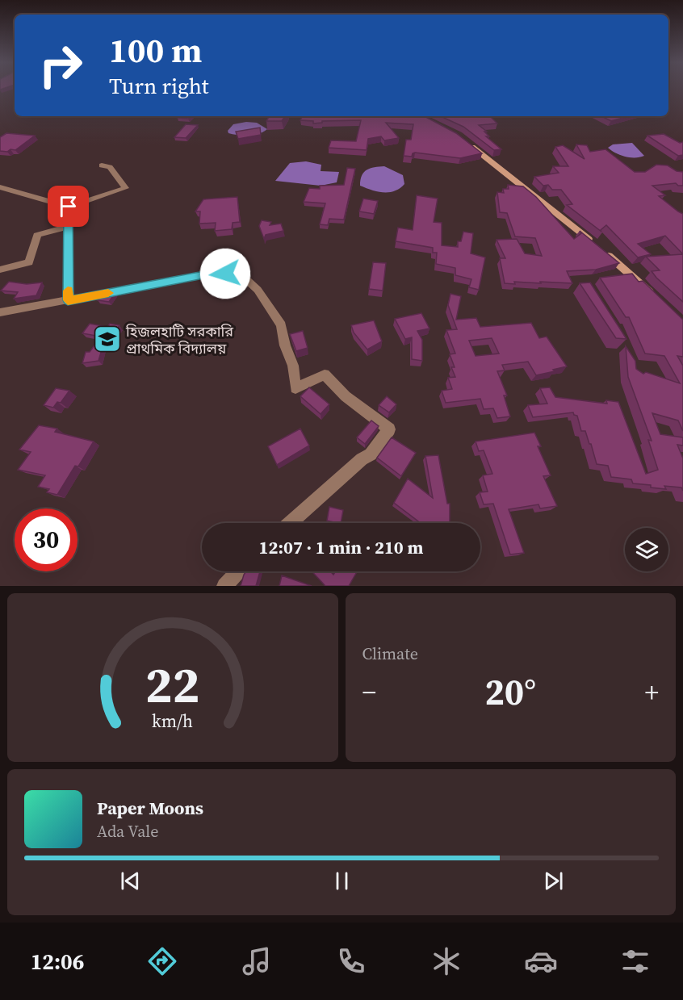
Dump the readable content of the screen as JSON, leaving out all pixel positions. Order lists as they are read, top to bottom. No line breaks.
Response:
{"places":{"school or university":["হিজলহাটি সরকারি প্রাথমিক বিদ্যালয়"]},"page":{"turn":["100 m","Turn right"],"limit":"30","trip":"12:07 · 1 min · 210 m","tile":"Climate","heat":["−","20°","+"],"song":["Paper Moons","Ada Vale"],"tabs":"12:06","gauge":["22","km/h"]}}
